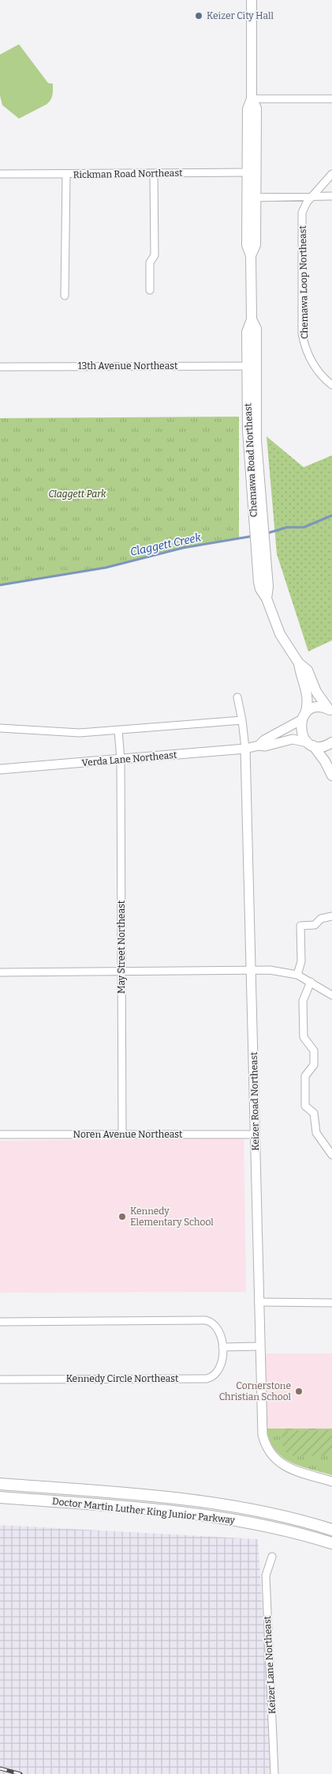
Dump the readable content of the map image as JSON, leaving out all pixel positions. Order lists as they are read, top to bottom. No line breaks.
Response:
{"streets":{"highway":["Doctor Martin Luther King Junior Parkway"],"main road":["Chemawa Road Northeast"],"street":["Rickman Road Northeast","Chemawa Loop Northeast","13th Avenue Northeast","Verda Lane Northeast","May Street Northeast","Keizer Road Northeast","Noren Avenue Northeast","Kennedy Circle Northeast","Keizer Lane Northeast"]},"crossings":[["Rickman Road Northeast","Chemawa Road Northeast"],["13th Avenue Northeast","Chemawa Road Northeast"],["Chemawa Road Northeast","Verda Lane Northeast"],["Verda Lane Northeast","May Street Northeast"],["Verda Lane Northeast","Keizer Road Northeast"],["May Street Northeast","Noren Avenue Northeast"],["Keizer Road Northeast","Noren Avenue Northeast"]],"water":["Claggett Creek"],"parks":["Claggett Park"],"places":["Keizer City Hall","Kennedy Elementary School","Cornerstone Christian School"]}
